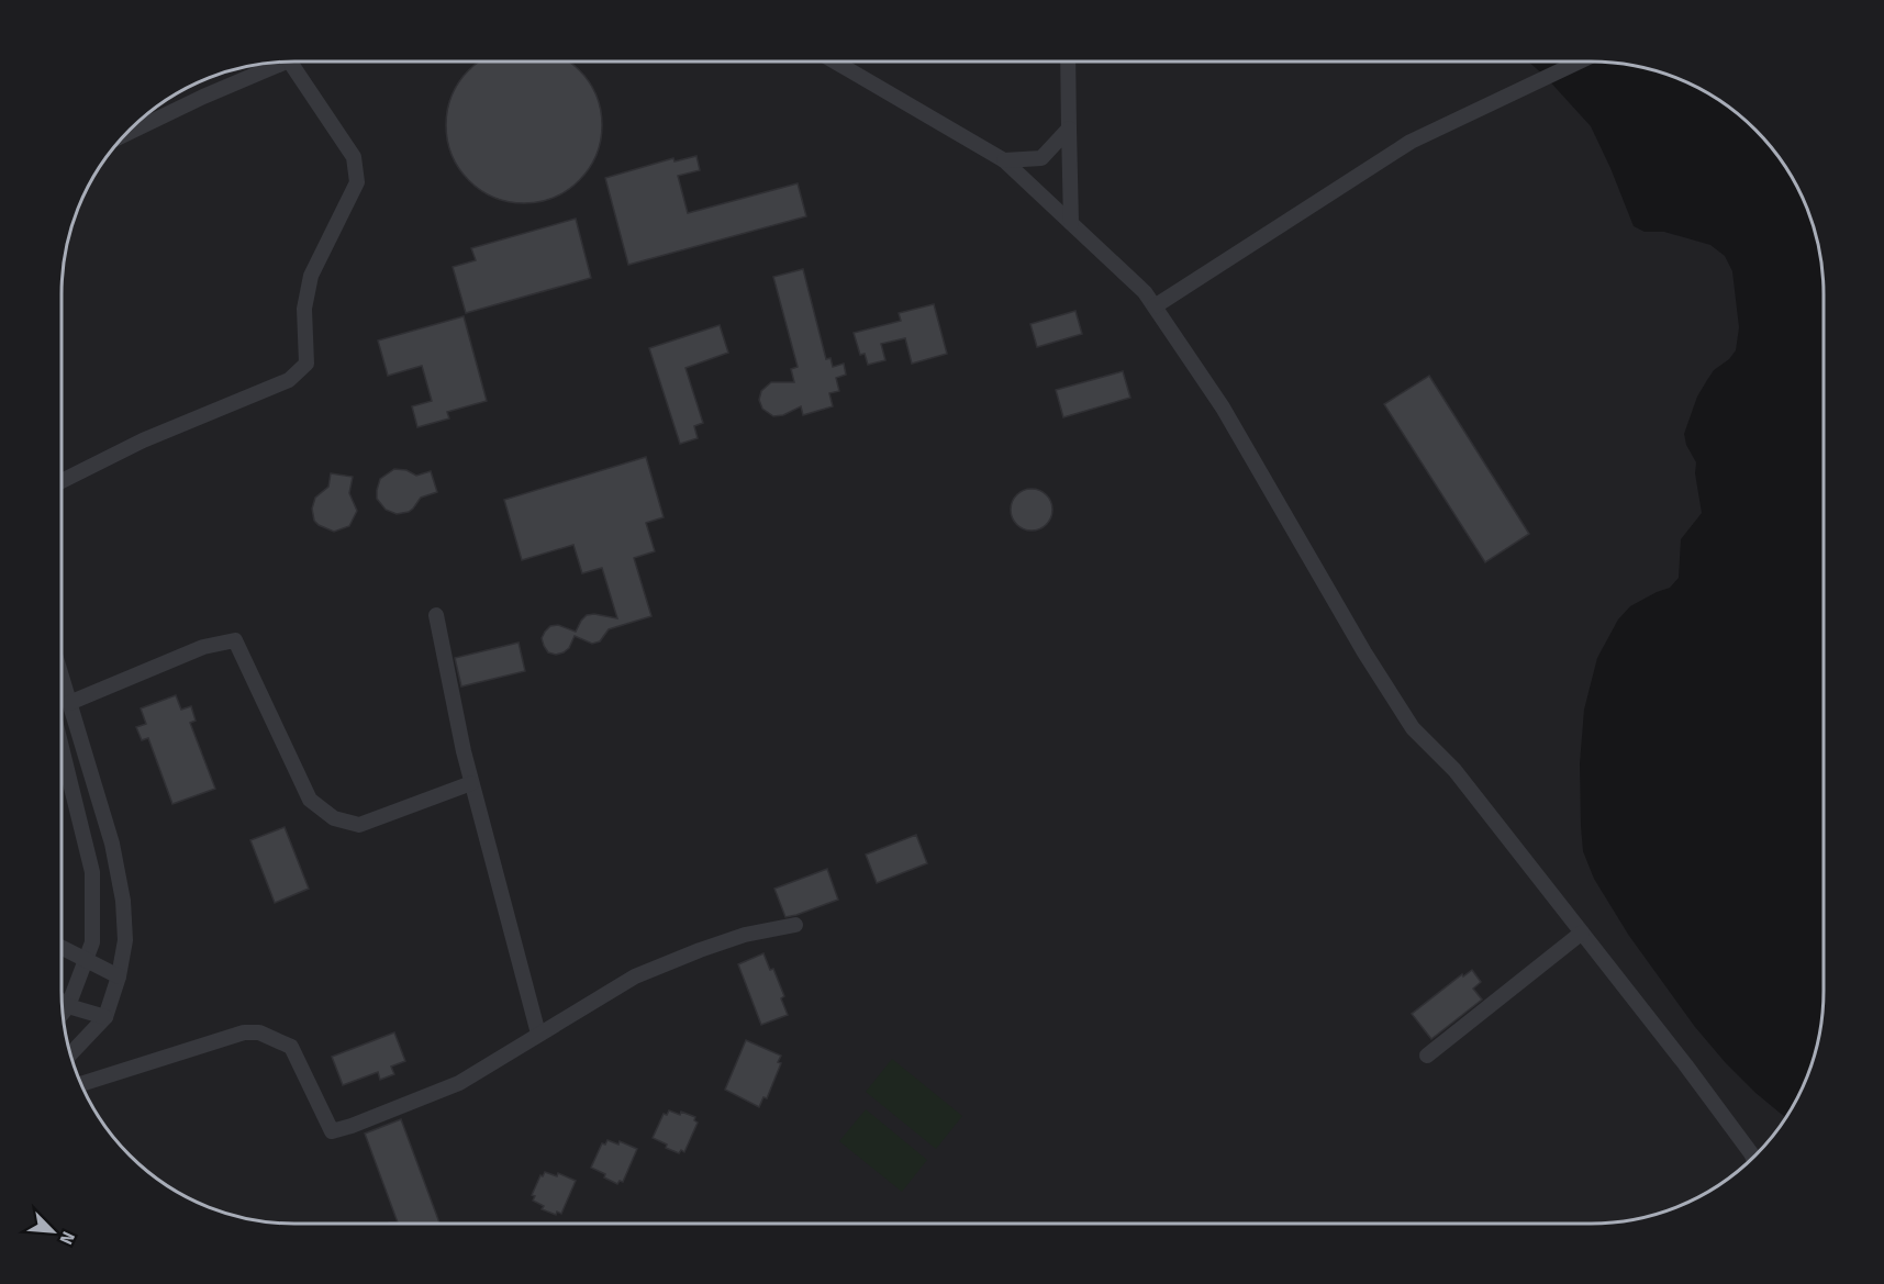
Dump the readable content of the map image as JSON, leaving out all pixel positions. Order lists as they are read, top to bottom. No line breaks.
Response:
{"north":"bottom right"}
